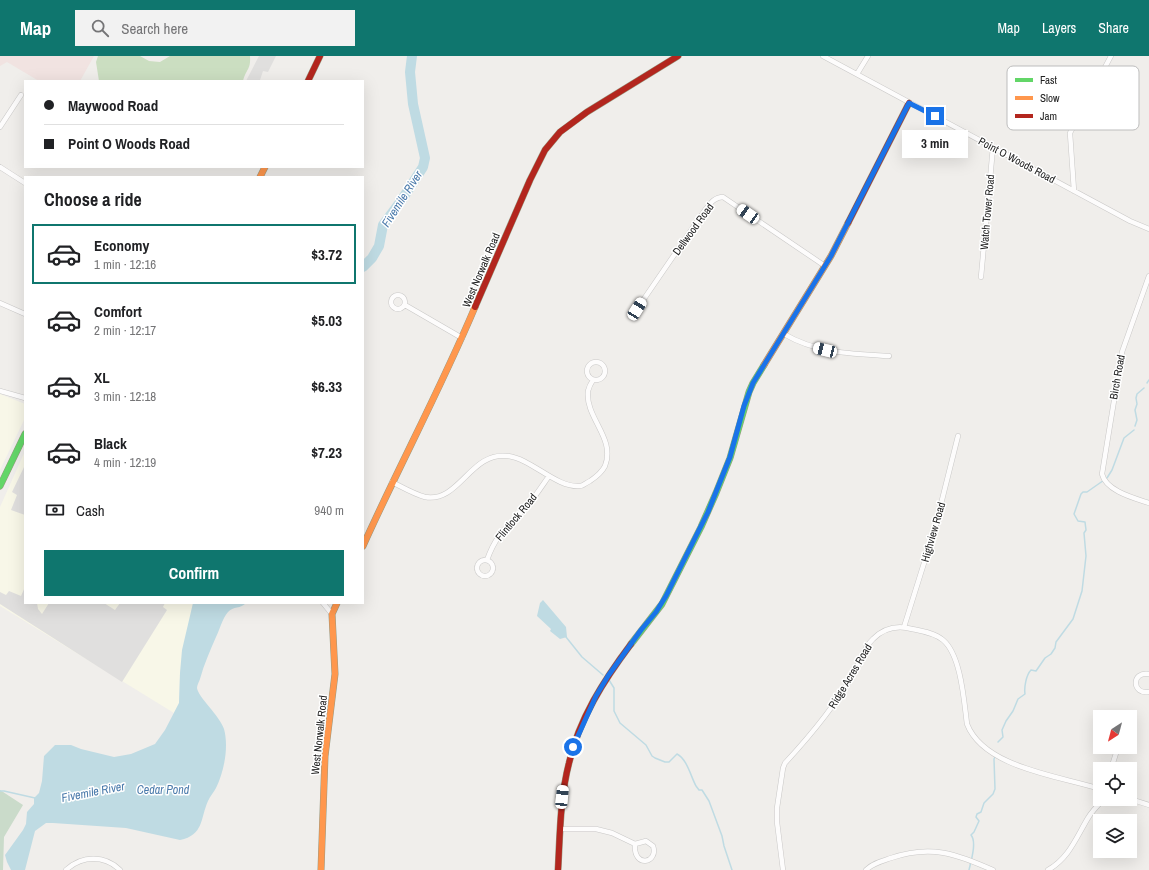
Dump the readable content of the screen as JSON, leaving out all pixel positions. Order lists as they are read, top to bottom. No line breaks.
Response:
{"streets":{"street":["Point O Woods Road","Watch Tower Road","Dellwood Road","West Norwalk Road","Birch Road","Flintlock Road","Highview Road","Ridge Acres Road"]},"crossings":[["Point O Woods Road","Watch Tower Road"],["Highview Road","Ridge Acres Road"]],"water":["Fivemile River","Cedar Pond"],"legend":["Fast","Slow","Jam"],"north":"bottom left","page":{"header":"Map","search":"Search here","nav":["Map","Layers","Share"],"banner":["Maywood Road","Point O Woods Road"],"bubble":"3 min","heading":"Choose a ride","list":[{"name":"Economy","note":"1 min · 12:16","value":"$3.72"},{"name":"Comfort","note":"2 min · 12:17","value":"$5.03"},{"name":"XL","note":"3 min · 12:18","value":"$6.33"},{"name":"Black","note":"4 min · 12:19","value":"$7.23"}],"pay":["Cash","940 m"],"buttons":"Confirm"}}
